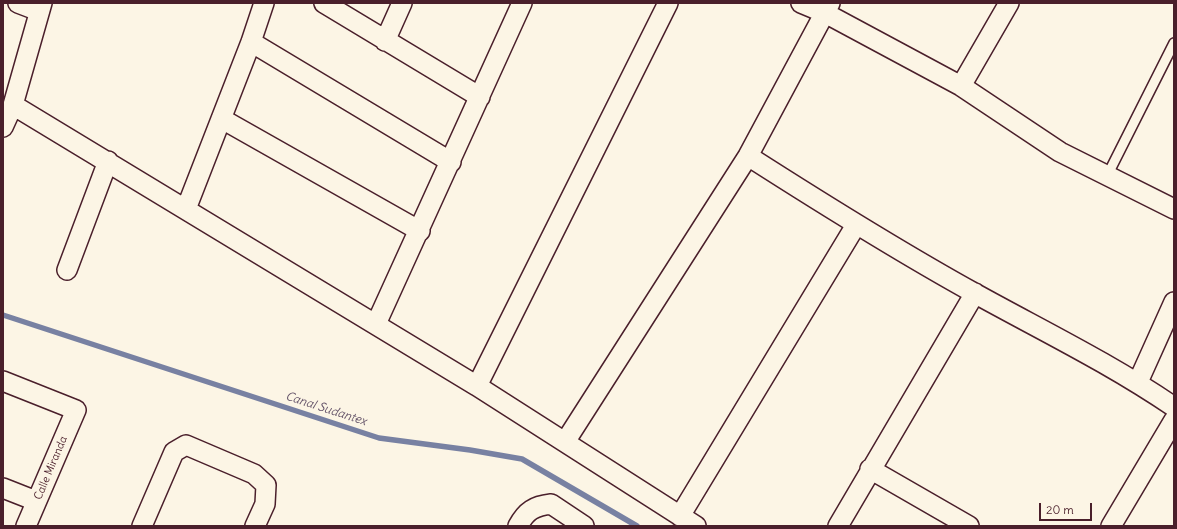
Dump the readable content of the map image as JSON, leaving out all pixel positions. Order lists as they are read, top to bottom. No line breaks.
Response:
{"streets":{"street":["Calle Miranda"]},"water":["Canal Sudantex"],"scale_bar":"20 m"}
